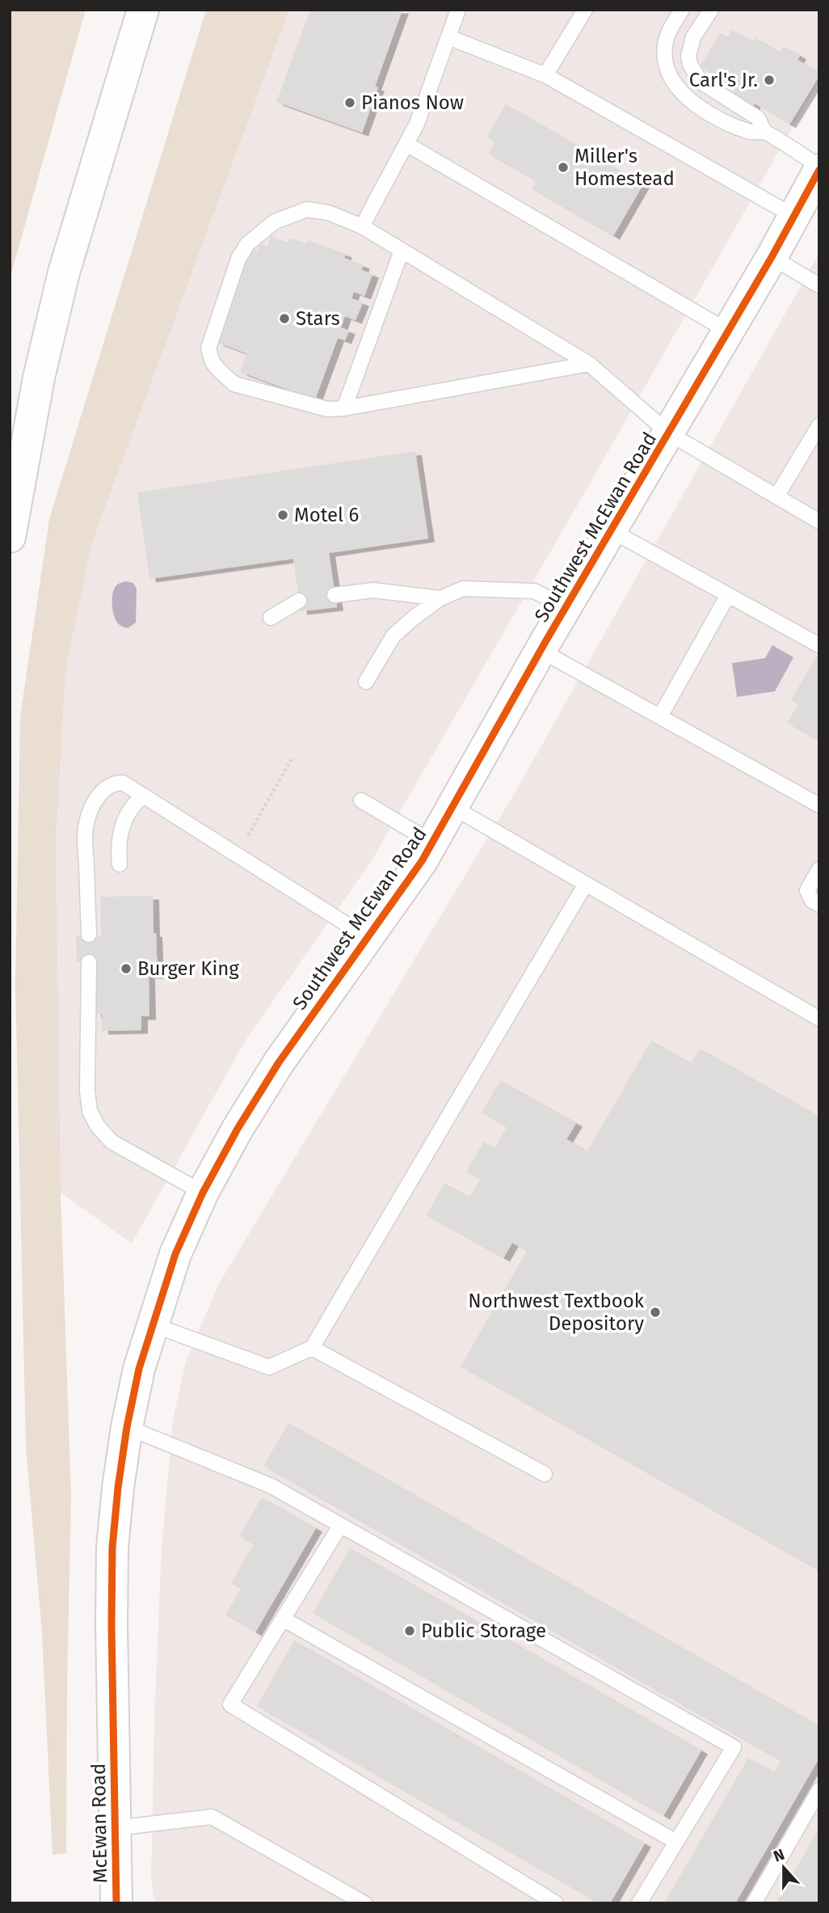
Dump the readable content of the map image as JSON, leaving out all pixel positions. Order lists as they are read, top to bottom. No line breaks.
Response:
{"streets":{"main road":["Southwest McEwan Road","McEwan Road"]},"crossings":[["Southwest McEwan Road","McEwan Road"]],"places":["Carl's Jr.","Pianos Now","Miller's Homestead","Stars","Motel 6","Burger King","Northwest Textbook Depository","Public Storage"],"north":"top"}
